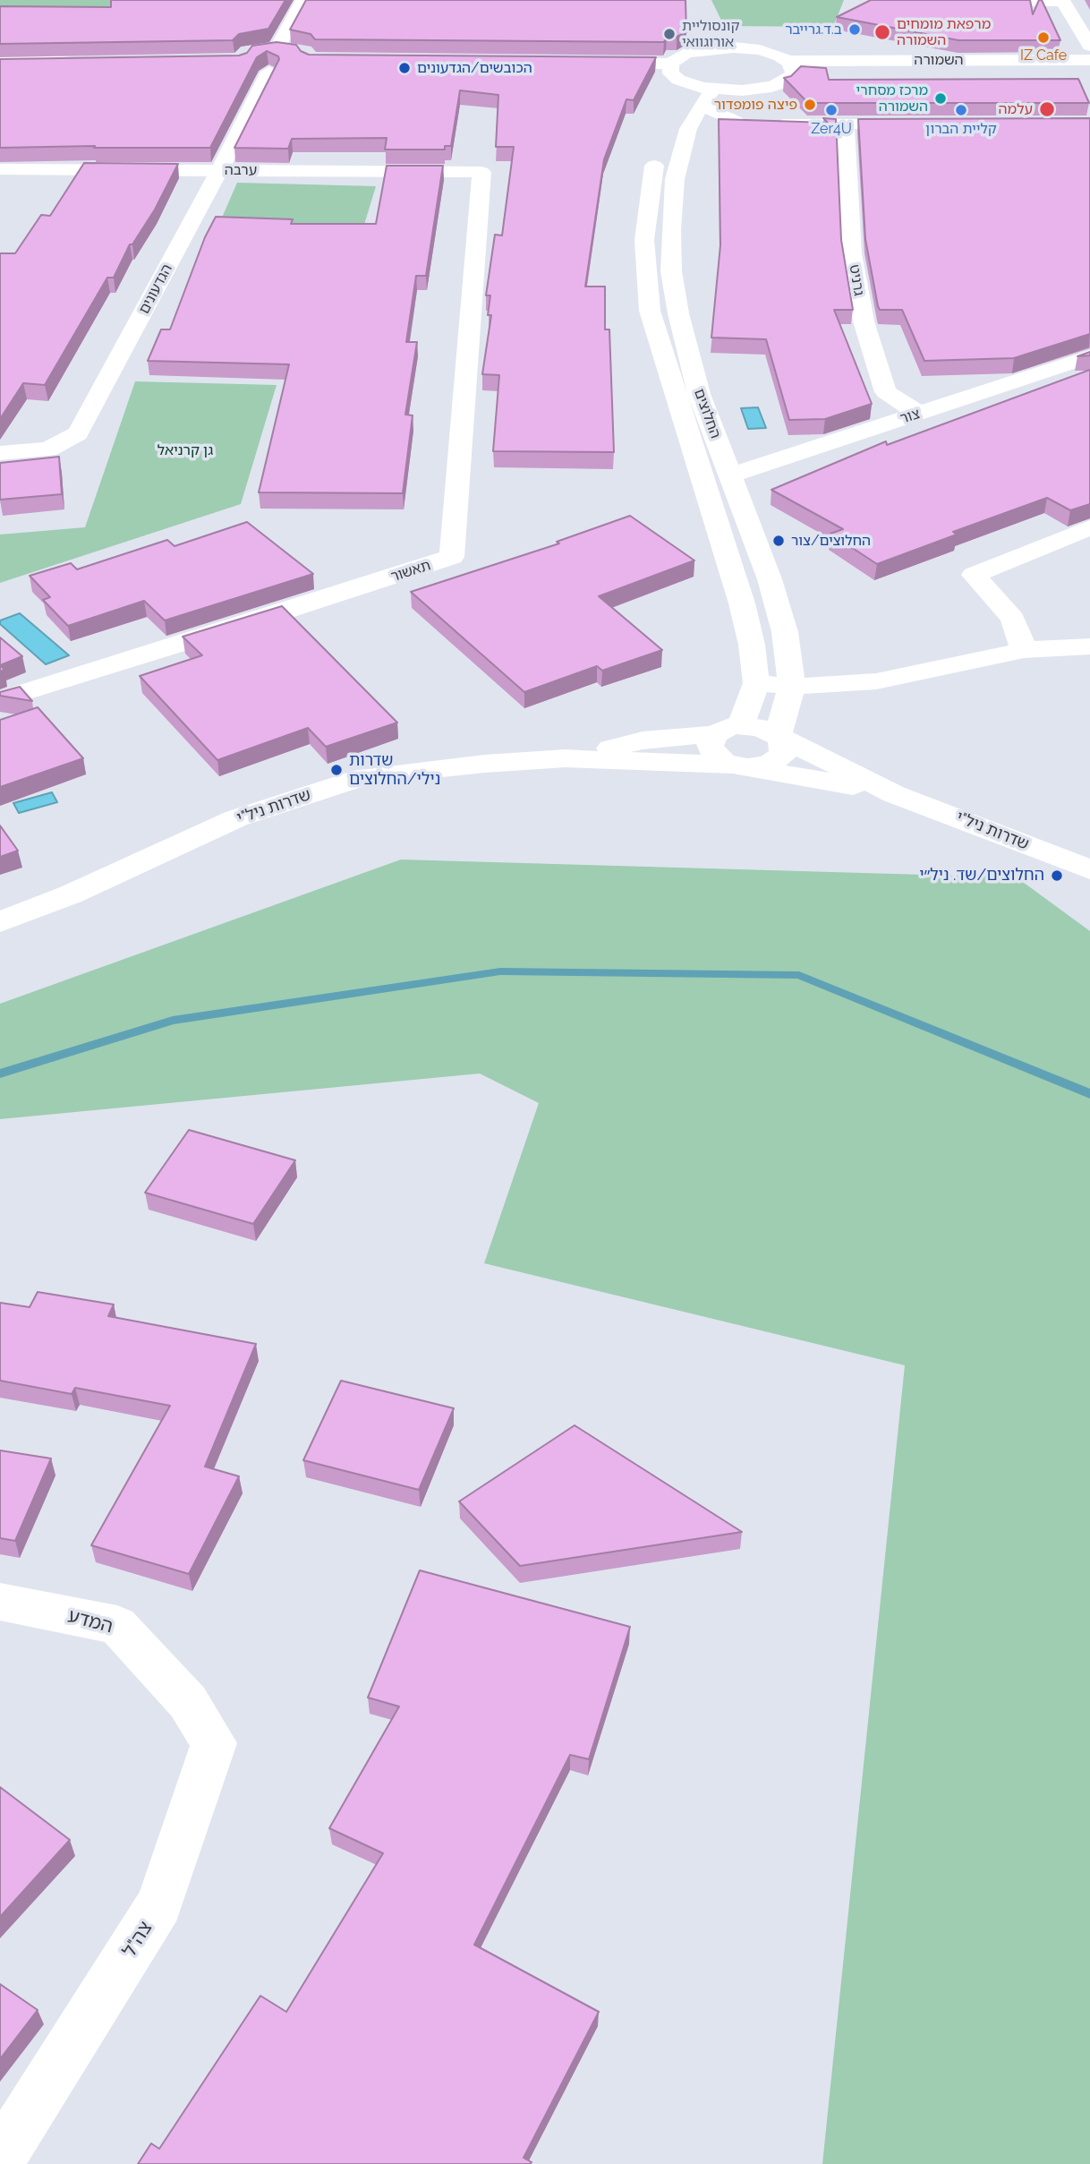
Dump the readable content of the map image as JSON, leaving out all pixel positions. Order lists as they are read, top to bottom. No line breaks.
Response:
{"streets":{"street":["השמורה","ערבה","גרניט","הגדעונים","החלוצים","צור","תאשור","שדרות ניל\"י","המדע","צה\"ל"]},"crossings":[["ערבה","הגדעונים"],["ערבה","תאשור"],["גרניט","צור"],["החלוצים","צור"],["החלוצים","שדרות ניל\"י"],["המדע","צה\"ל"]],"parks":["גן קרניאל"],"places":["ב.ד.גרייבר","מרפאת מומחים השמורה","קונסוליית אורוגוואי","IZ Cafe","הכובשים/הגדעונים","מרכז מסחרי השמורה","פיצה פומפדור","עלמה","Zer4U","קליית הברון","החלוצים/צור","שדרות נילי/החלוצים","החלוצים/שד. ניל״י"]}
